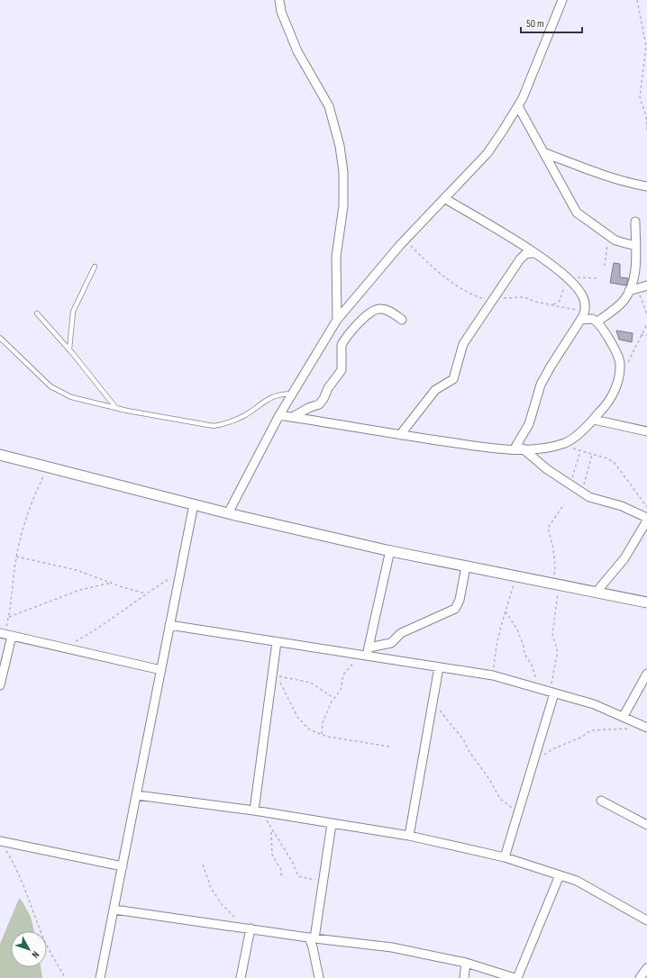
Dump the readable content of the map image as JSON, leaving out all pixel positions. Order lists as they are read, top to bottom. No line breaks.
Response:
{"scale_bar":"50 m","north":"bottom right"}
